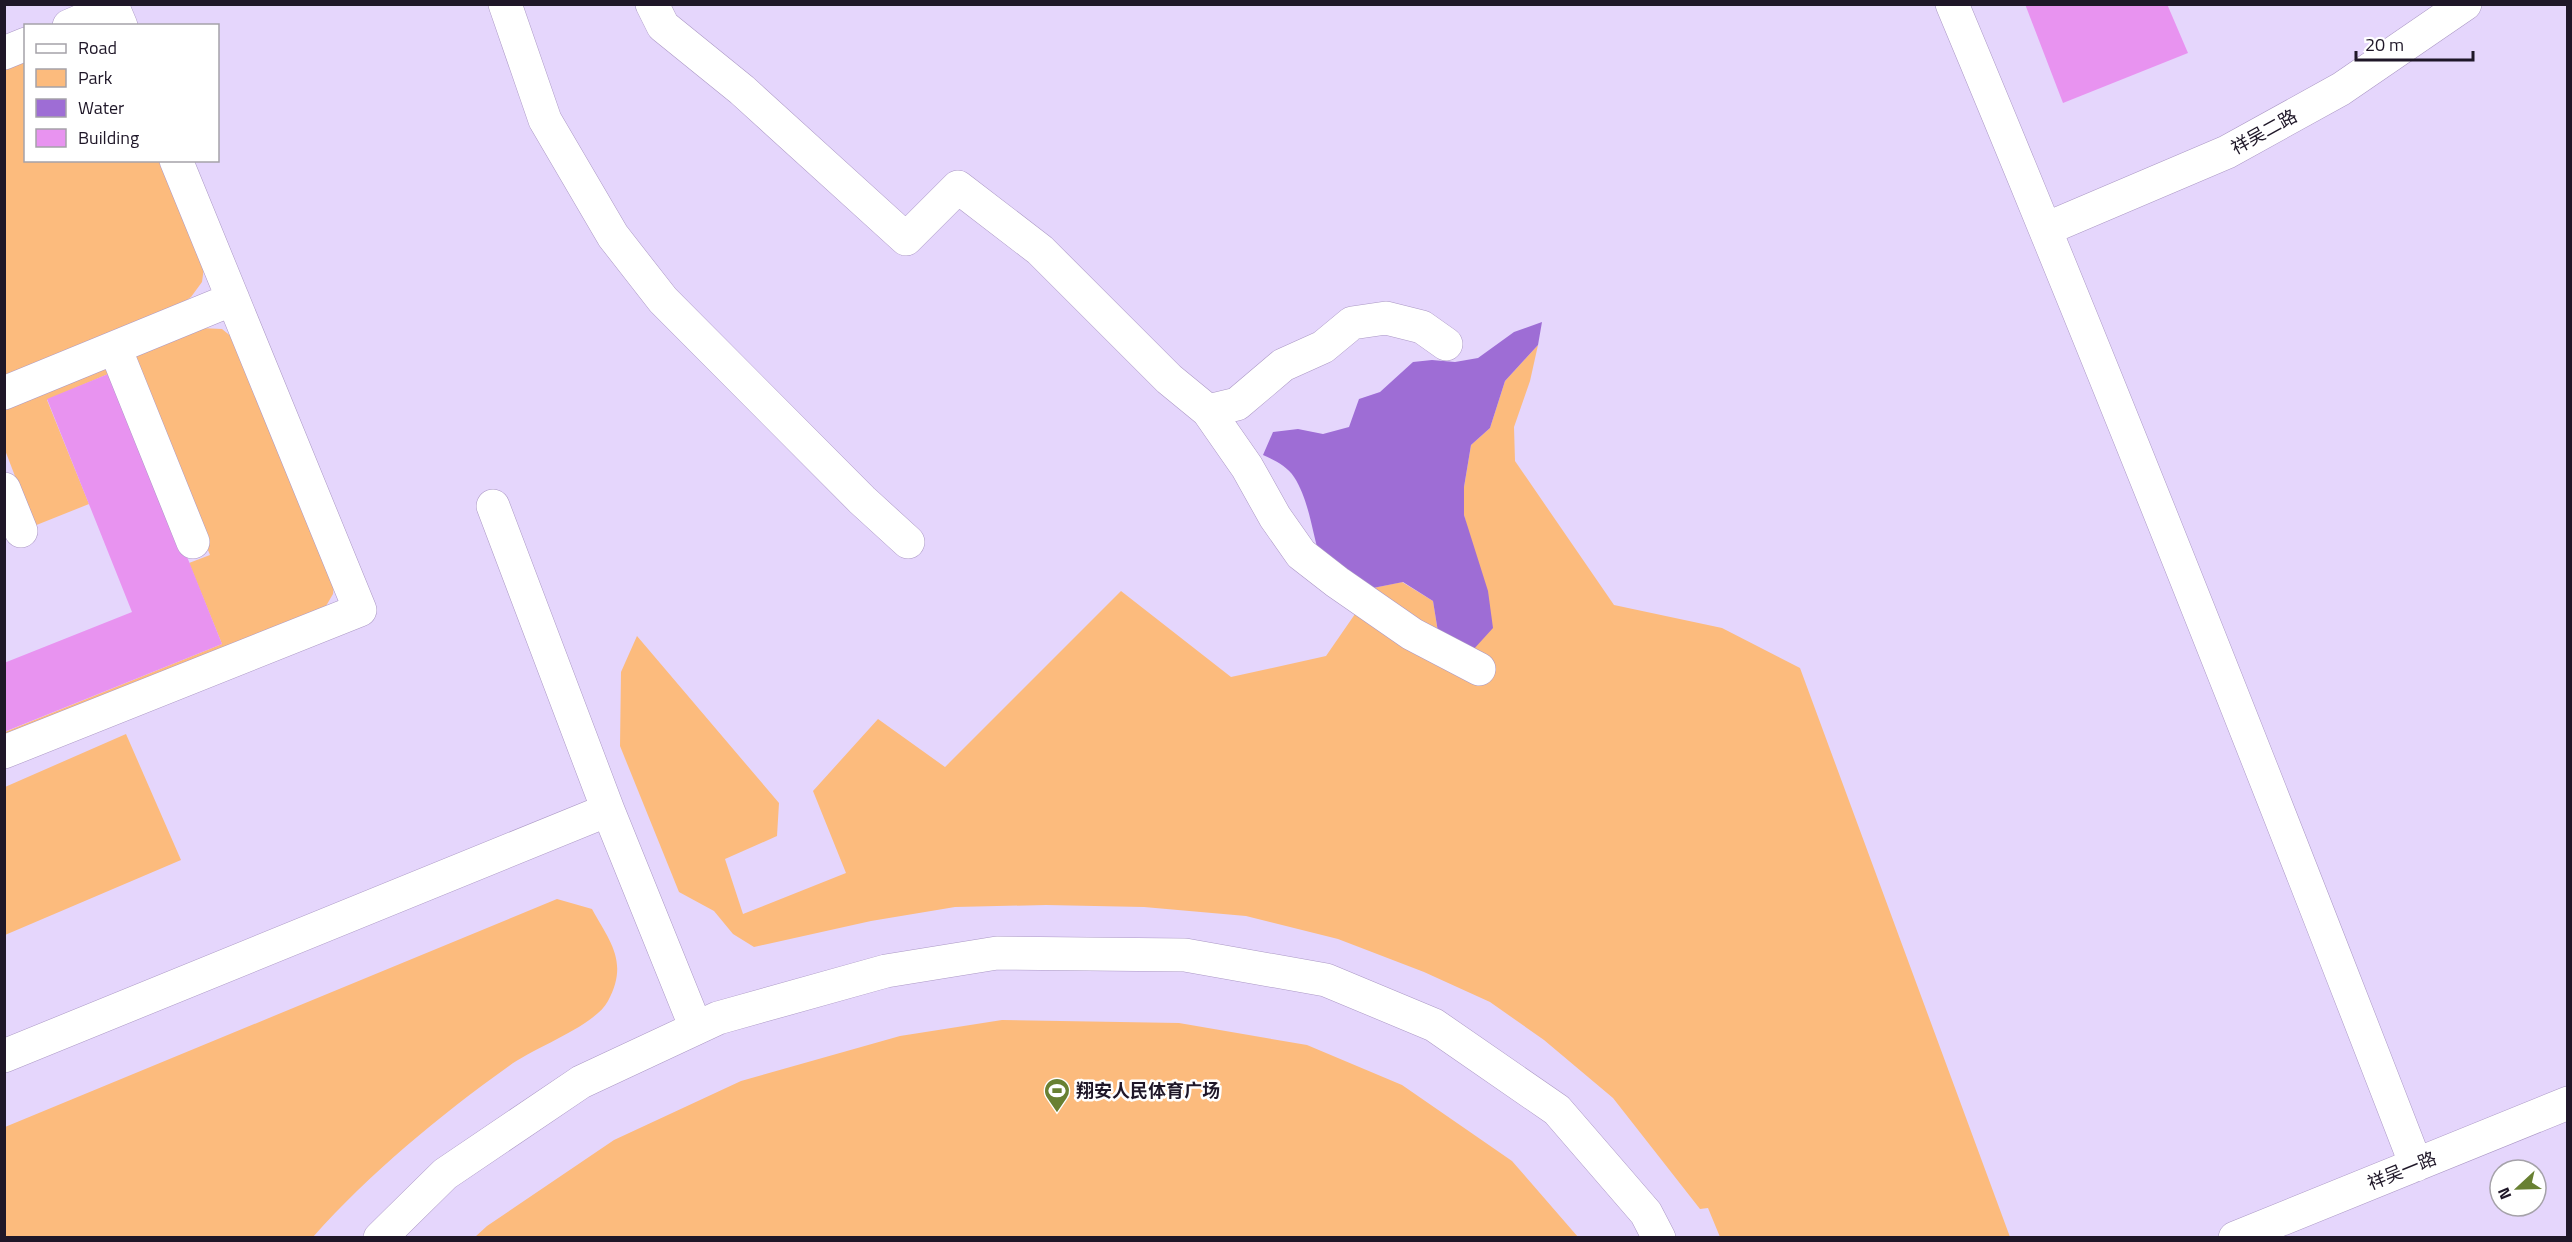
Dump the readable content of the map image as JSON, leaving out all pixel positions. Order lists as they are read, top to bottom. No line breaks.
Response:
{"streets":{"street":["祥吴二路","祥吴一路"]},"places":{"sports":["翔安人民体育广场"]},"legend":["Road","Park","Water","Building"],"scale_bar":"20 m","north":"left"}
